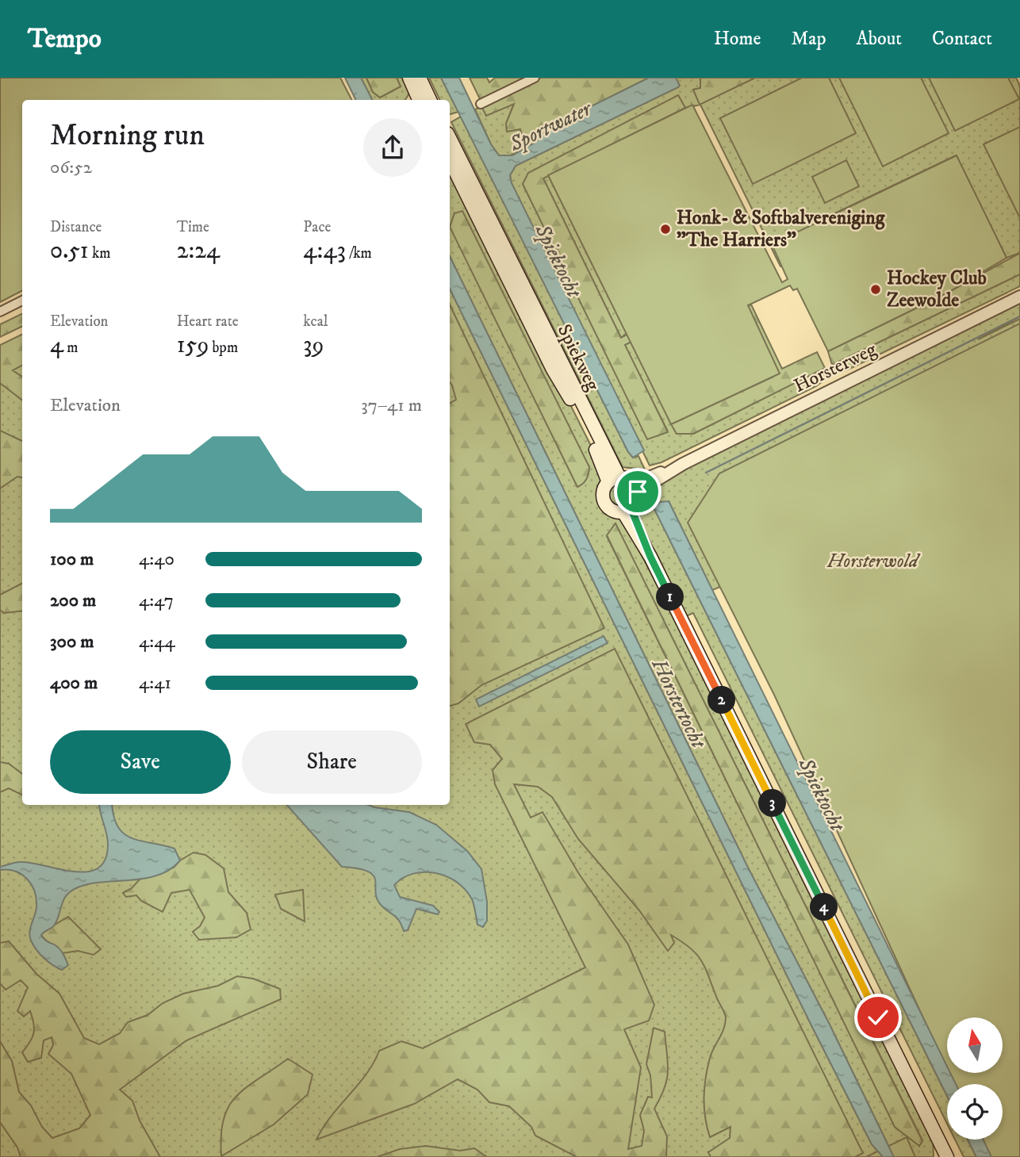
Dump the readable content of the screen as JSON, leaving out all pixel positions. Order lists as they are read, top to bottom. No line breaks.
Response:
{"streets":{"main road":["Spiekweg"],"street":["Horsterweg"]},"crossings":[["Spiekweg","Horsterweg"]],"water":["Sportwater","Spiektocht","Horstertocht"],"parks":["Horsterwold"],"places":["Honk- & Softbalvereniging \"The Harriers\"","Hockey Club Zeewolde"],"north":"top","page":{"header":"Tempo","nav":["Home","Map","About","Contact"],"heading":["Morning run","06:52"],"stats":[["Distance","0.51 km"],["Time","2:24"],["Pace","4:43 /km"],["Elevation","4 m"],["Heart rate","159 bpm"],["kcal","39"]],"chart":["Elevation","37–41 m"],"list":[{"name":"100 m","note":"4:40"},{"name":"200 m","note":"4:47"},{"name":"300 m","note":"4:44"},{"name":"400 m","note":"4:41"}],"pins":["1","2","3","4"],"buttons":["Save","Share"]}}
